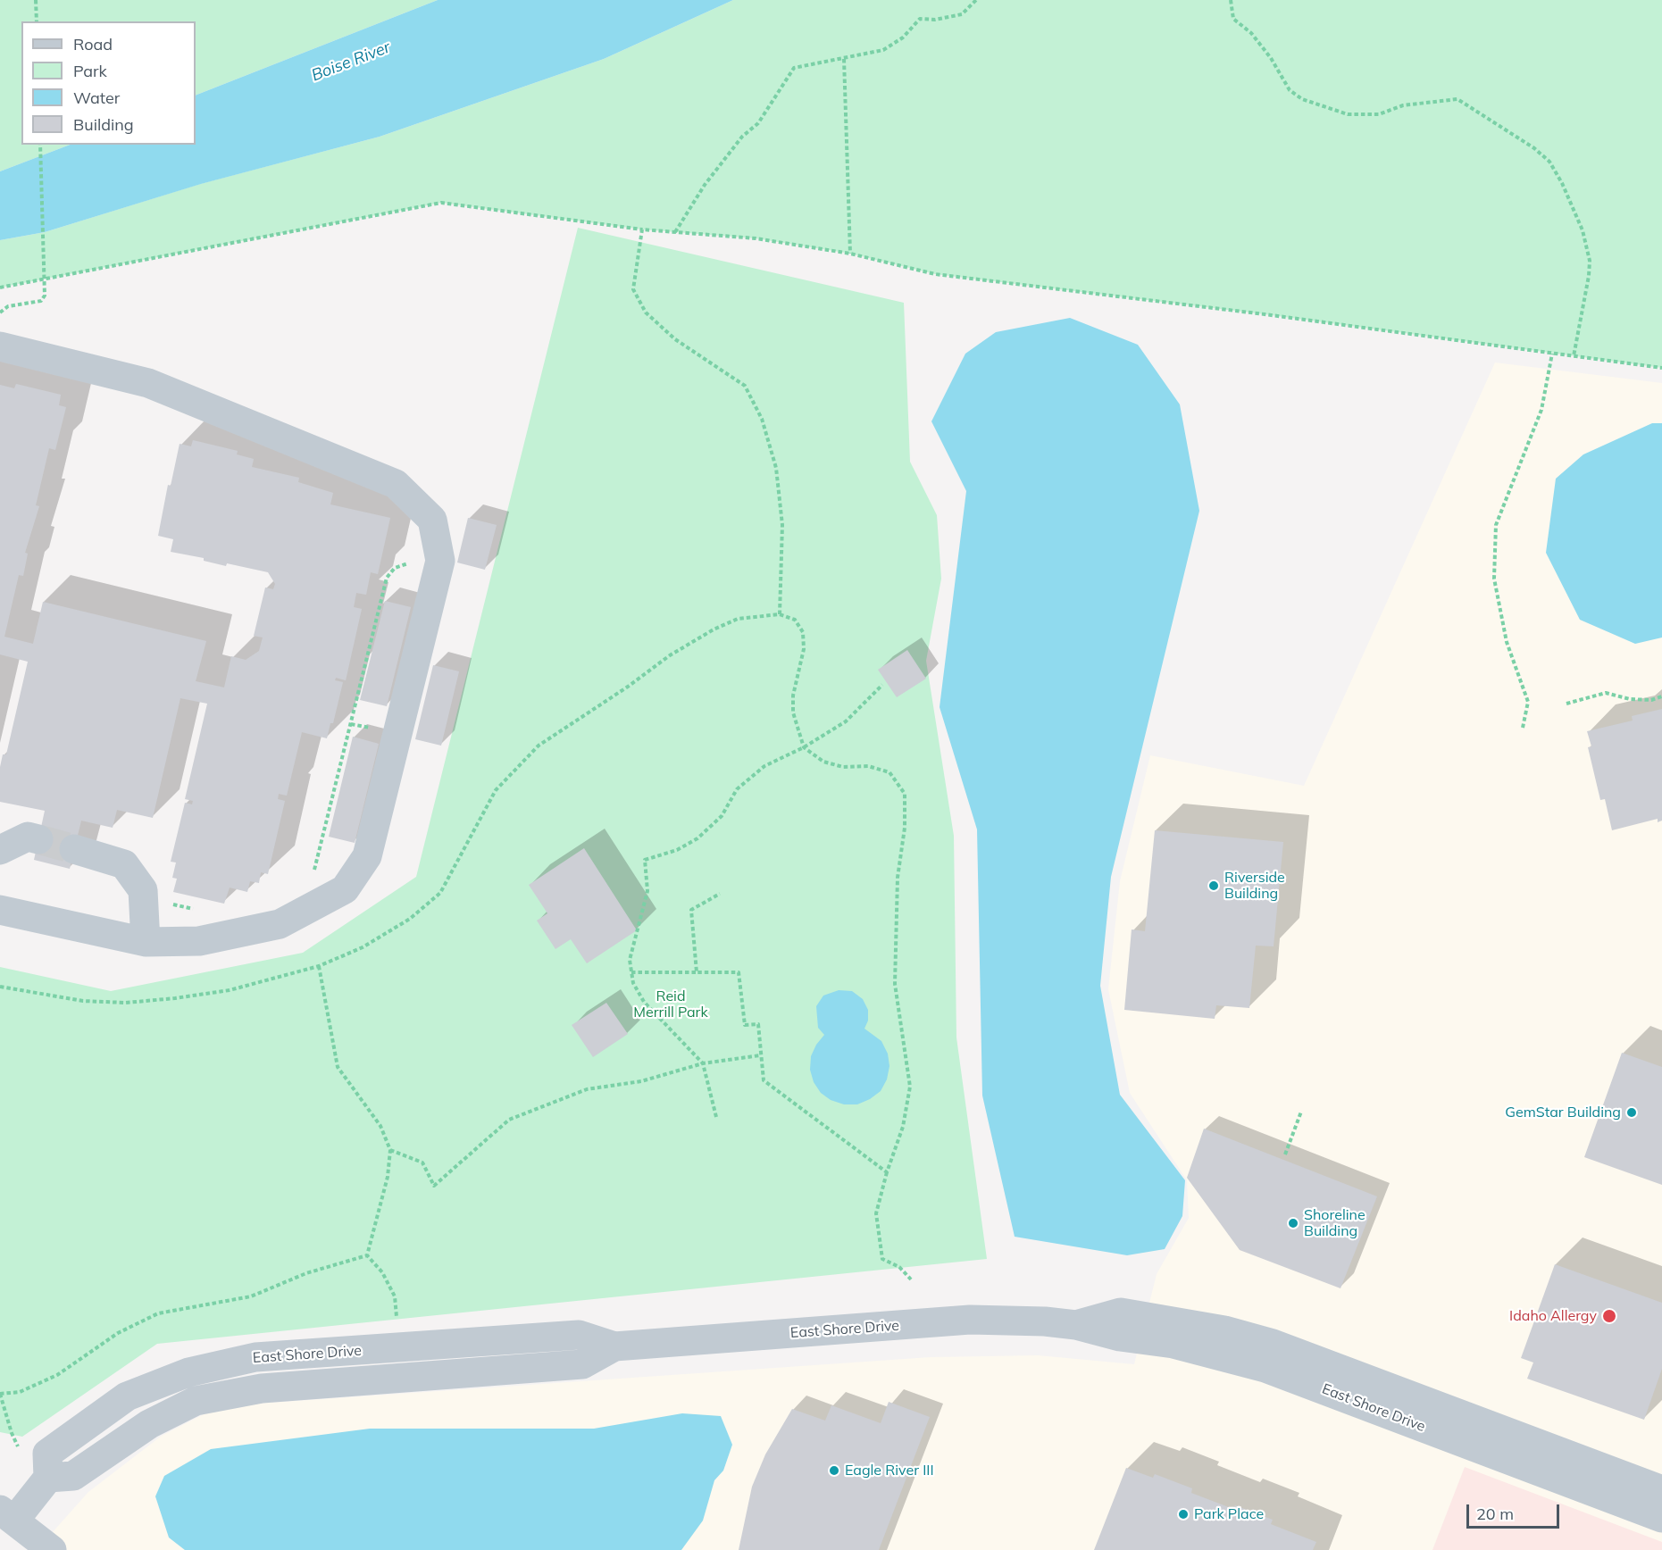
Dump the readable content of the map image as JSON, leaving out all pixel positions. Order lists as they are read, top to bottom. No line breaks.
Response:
{"streets":{"street":["East Shore Drive"]},"water":["Boise River"],"parks":["Reid Merrill Park"],"places":["Riverside Building","GemStar Building","Shoreline Building","Idaho Allergy","Eagle River III","Park Place"],"legend":["Road","Park","Water","Building"],"scale_bar":"20 m"}
